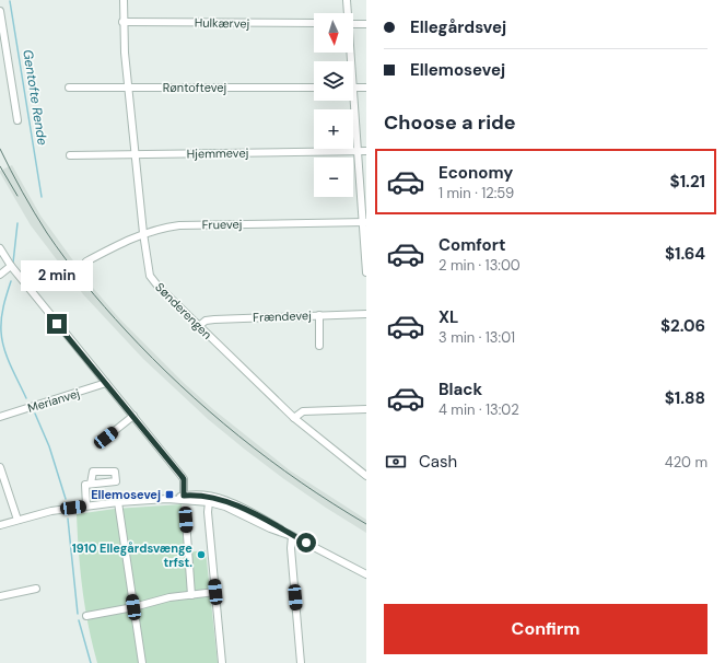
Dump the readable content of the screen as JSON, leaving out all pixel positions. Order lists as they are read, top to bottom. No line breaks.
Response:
{"streets":{"street":["Hulkærvej","Røntoftevej","Hjemmevej","Fruevej","Sønderengen","Frændevej","Merianvej"]},"crossings":[["Hulkærvej","Sønderengen"],["Røntoftevej","Sønderengen"],["Hjemmevej","Sønderengen"],["Fruevej","Sønderengen"],["Sønderengen","Frændevej"]],"water":["Gentofte Rende"],"places":{"transit":["Ellemosevej"],"other":["1910 Ellegårdsvænge trfst."]},"north":"bottom","page":{"banner":["Ellegårdsvej","Ellemosevej"],"map_buttons":["+","−"],"heading":"Choose a ride","list":[{"name":"Economy","note":"1 min · 12:59","value":"$1.21"},{"name":"Comfort","note":"2 min · 13:00","value":"$1.64"},{"name":"XL","note":"3 min · 13:01","value":"$2.06"},{"name":"Black","note":"4 min · 13:02","value":"$1.88"}],"bubble":"2 min","pay":["Cash","420 m"],"buttons":"Confirm"}}
